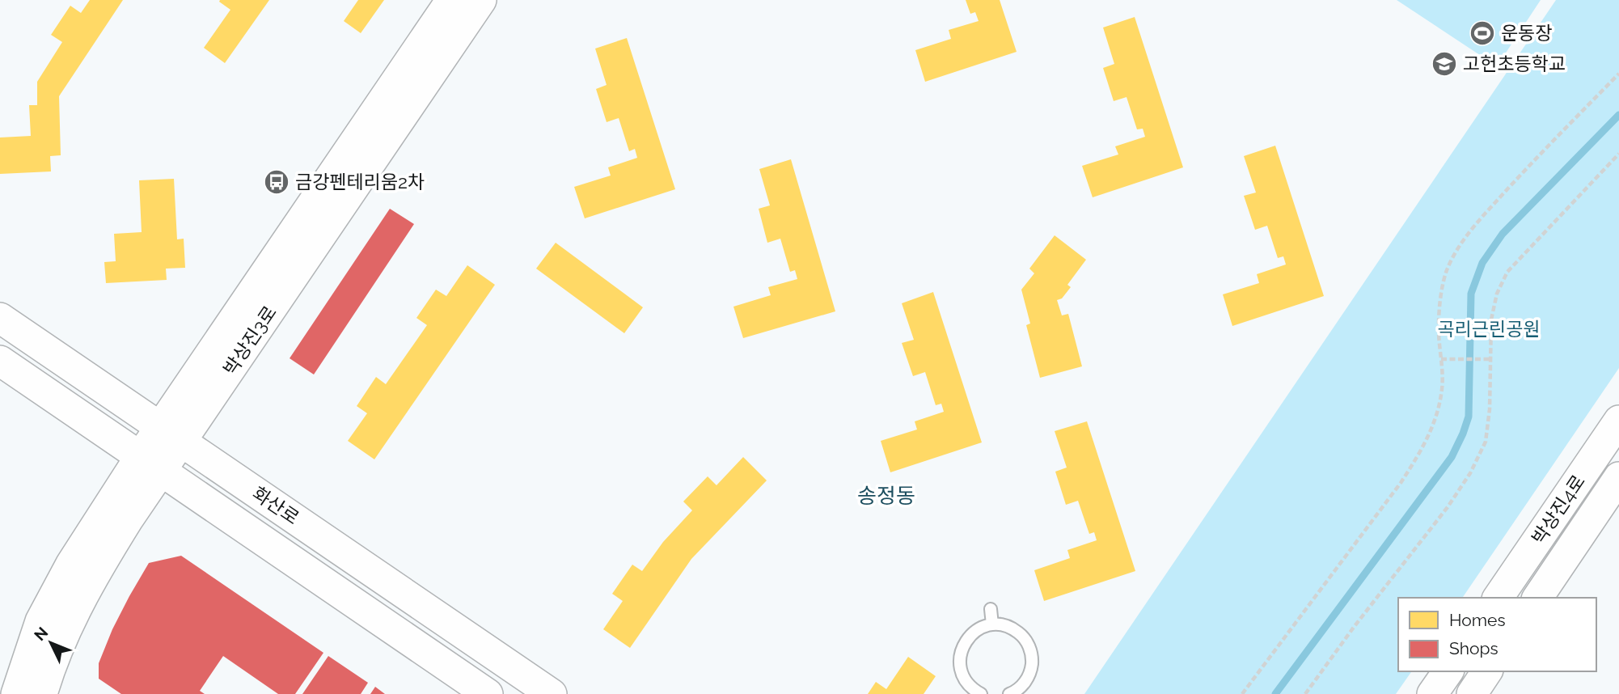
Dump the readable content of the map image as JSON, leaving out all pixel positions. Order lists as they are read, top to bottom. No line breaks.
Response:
{"streets":{"street":["박상진3로","화산로","박상진4로"]},"crossings":[["박상진3로","화산로"]],"districts":["송정동"],"parks":["곡리근린공원"],"places":{"sports":["운동장"],"school or university":["고헌초등학교"],"bus stop":["금강펜테리움2차"]},"legend":["Homes","Shops"],"north":"top left"}
